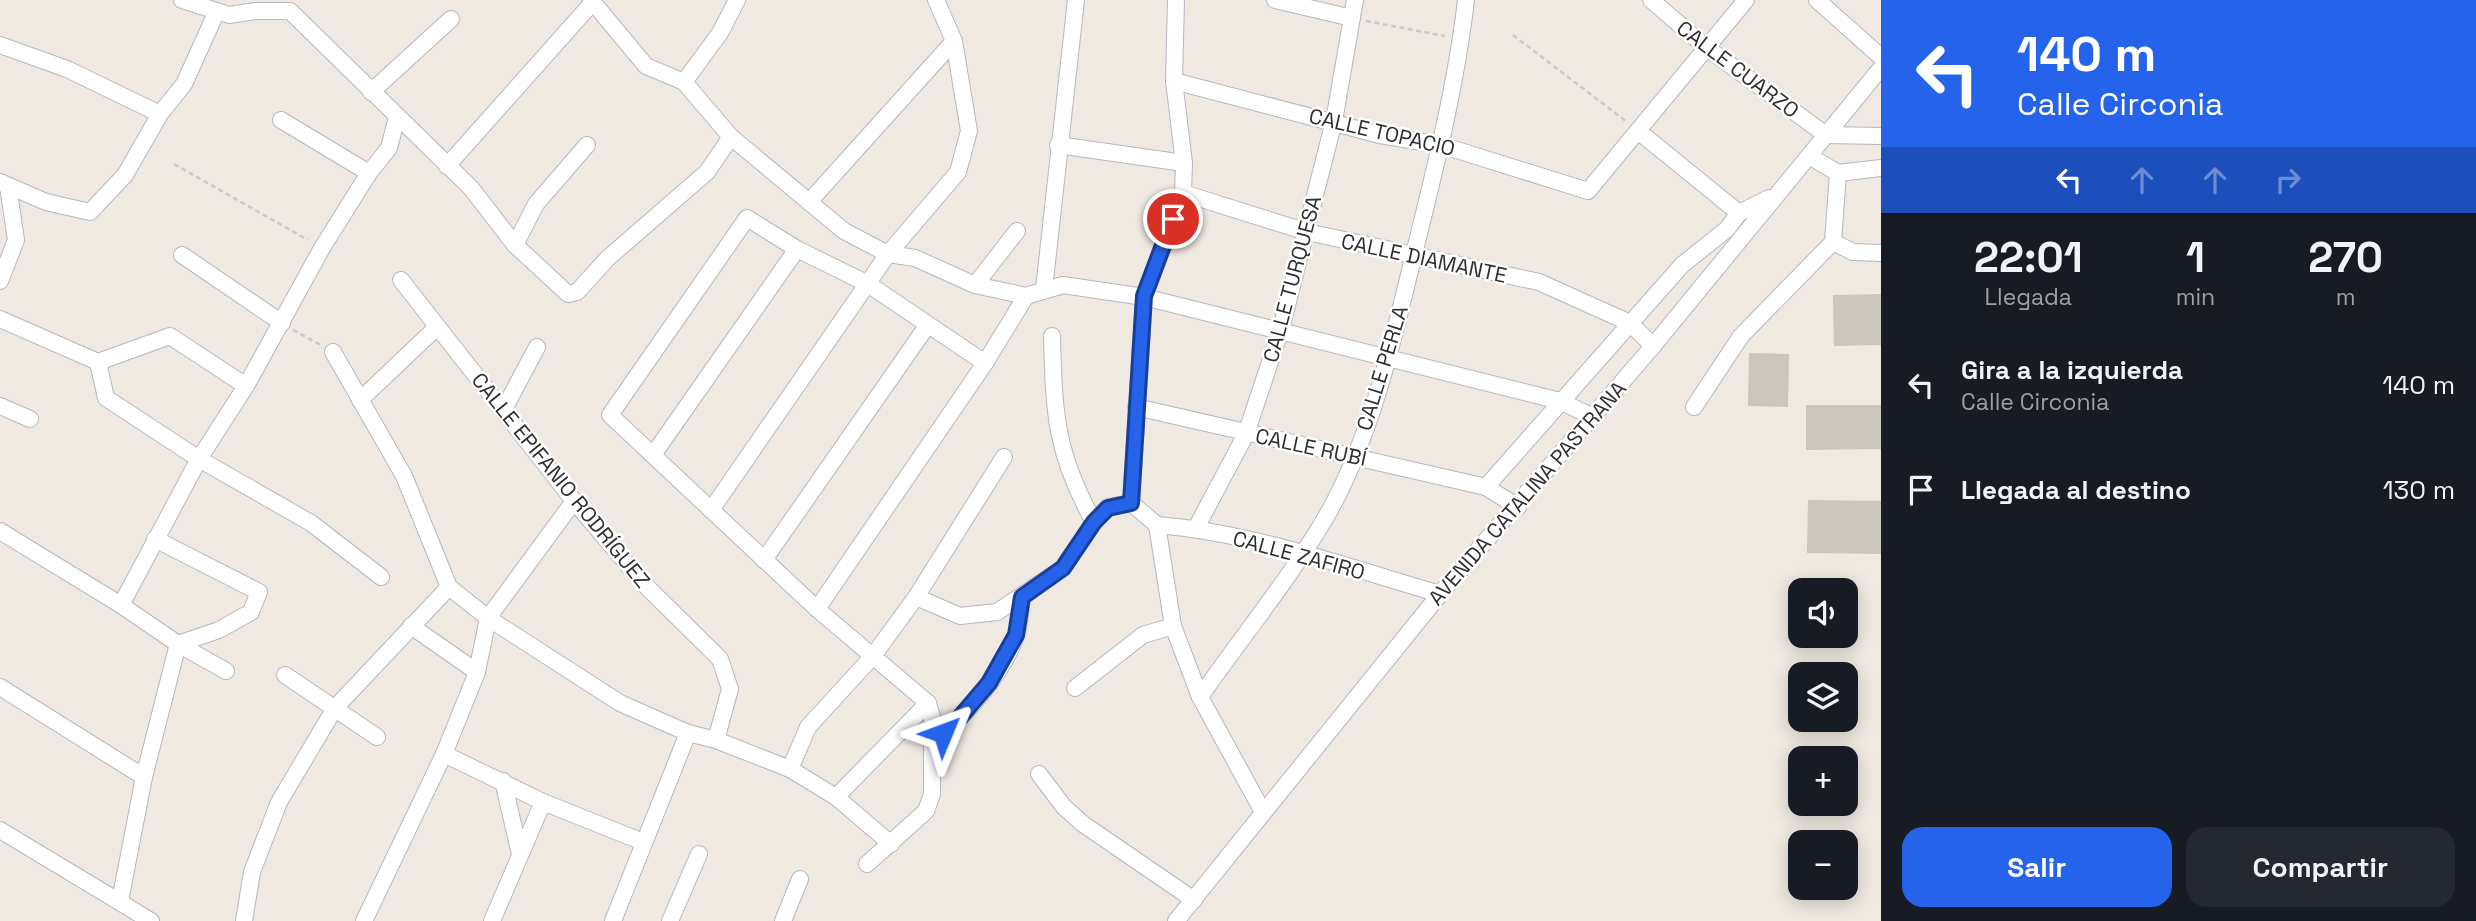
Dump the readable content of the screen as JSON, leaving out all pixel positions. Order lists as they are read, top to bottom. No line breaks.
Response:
{"streets":{"street":["CALLE CUARZO","CALLE TOPACIO","CALLE DIAMANTE","CALLE TURQUESA","CALLE PERLA","CALLE RUBÍ","CALLE EPIFANIO RODRÍGUEZ","AVENIDA CATALINA PASTRANA","CALLE ZAFIRO"]},"crossings":[["CALLE CUARZO","AVENIDA CATALINA PASTRANA"],["CALLE TOPACIO","CALLE TURQUESA"],["CALLE TOPACIO","CALLE PERLA"],["CALLE DIAMANTE","CALLE TURQUESA"],["CALLE DIAMANTE","CALLE PERLA"],["CALLE DIAMANTE","AVENIDA CATALINA PASTRANA"],["CALLE TURQUESA","CALLE RUBÍ"],["CALLE TURQUESA","CALLE ZAFIRO"],["CALLE PERLA","CALLE RUBÍ"],["CALLE PERLA","CALLE ZAFIRO"],["CALLE RUBÍ","AVENIDA CATALINA PASTRANA"],["AVENIDA CATALINA PASTRANA","CALLE ZAFIRO"]],"page":{"turn":["140 m","Calle Circonia"],"eta":["22:01","Llegada","1","min","270","m"],"list":[{"name":"Gira a la izquierda","note":"Calle Circonia","value":"140 m"},{"name":"Llegada al destino","value":"130 m"}],"map_buttons":["+","−"],"buttons":["Salir","Compartir"]}}
